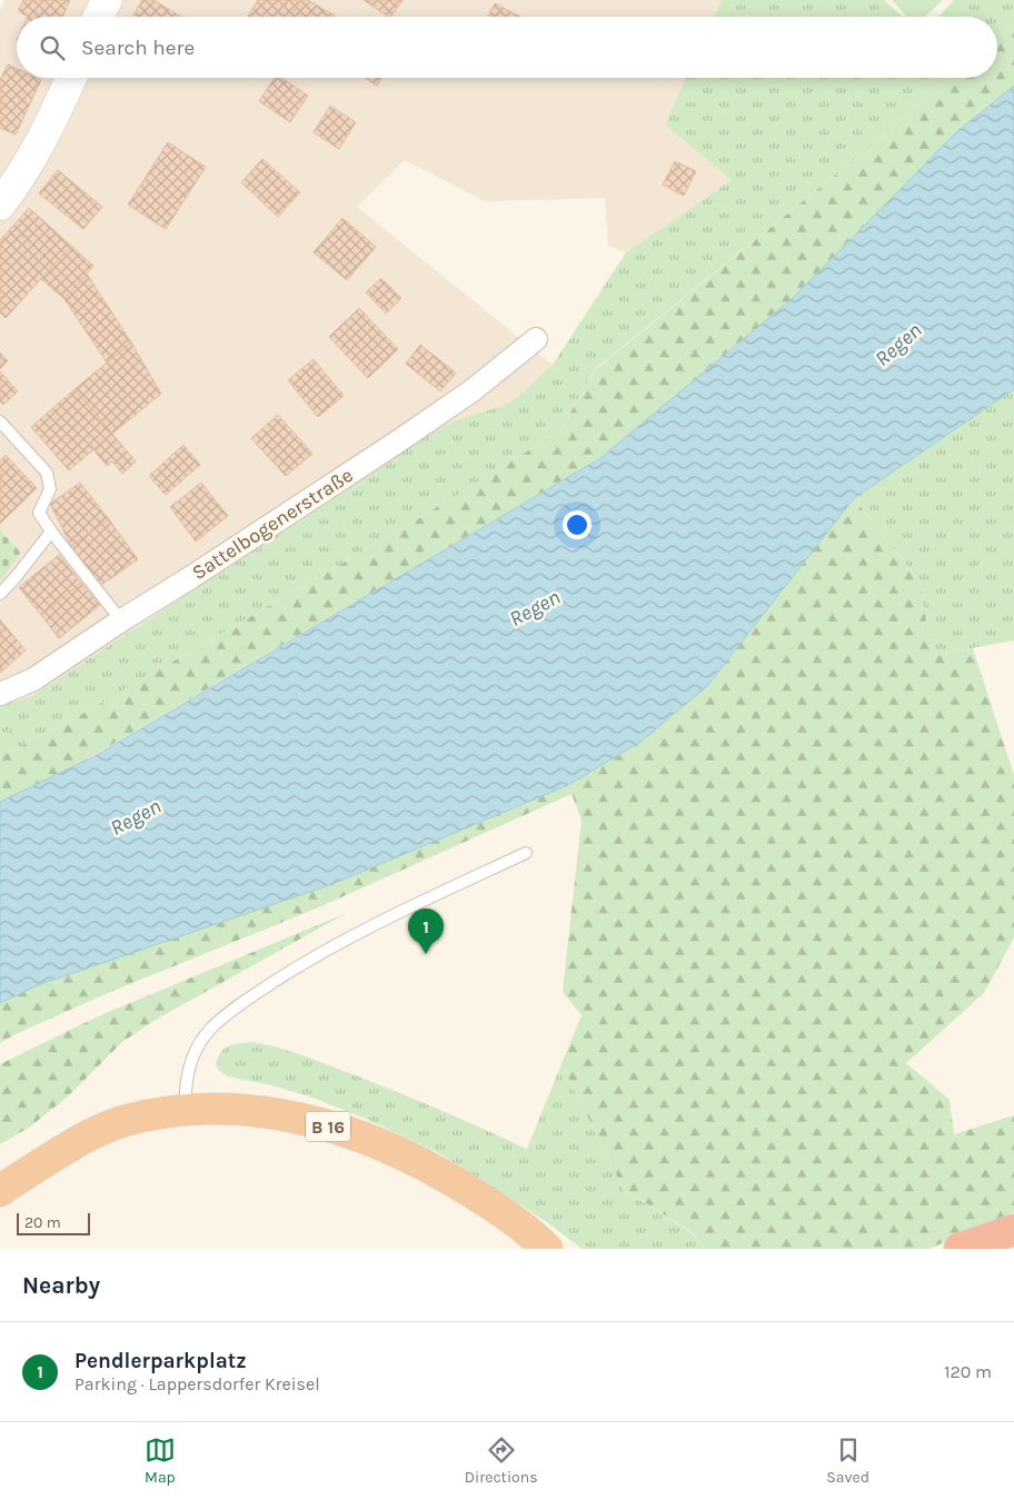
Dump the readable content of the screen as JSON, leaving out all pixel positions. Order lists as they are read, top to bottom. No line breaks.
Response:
{"streets":{"highway":["B 16"],"street":["Sattelbogenerstraße"]},"water":["Regen"],"scale_bar":"20 m","page":{"search":"Search here","pins":"1","scale":"20 m","heading":"Nearby","list":[{"mark":"1","name":"Pendlerparkplatz","note":"Parking · Lappersdorfer Kreisel","value":"120 m"}],"nav":["Map","Directions","Saved"]}}
